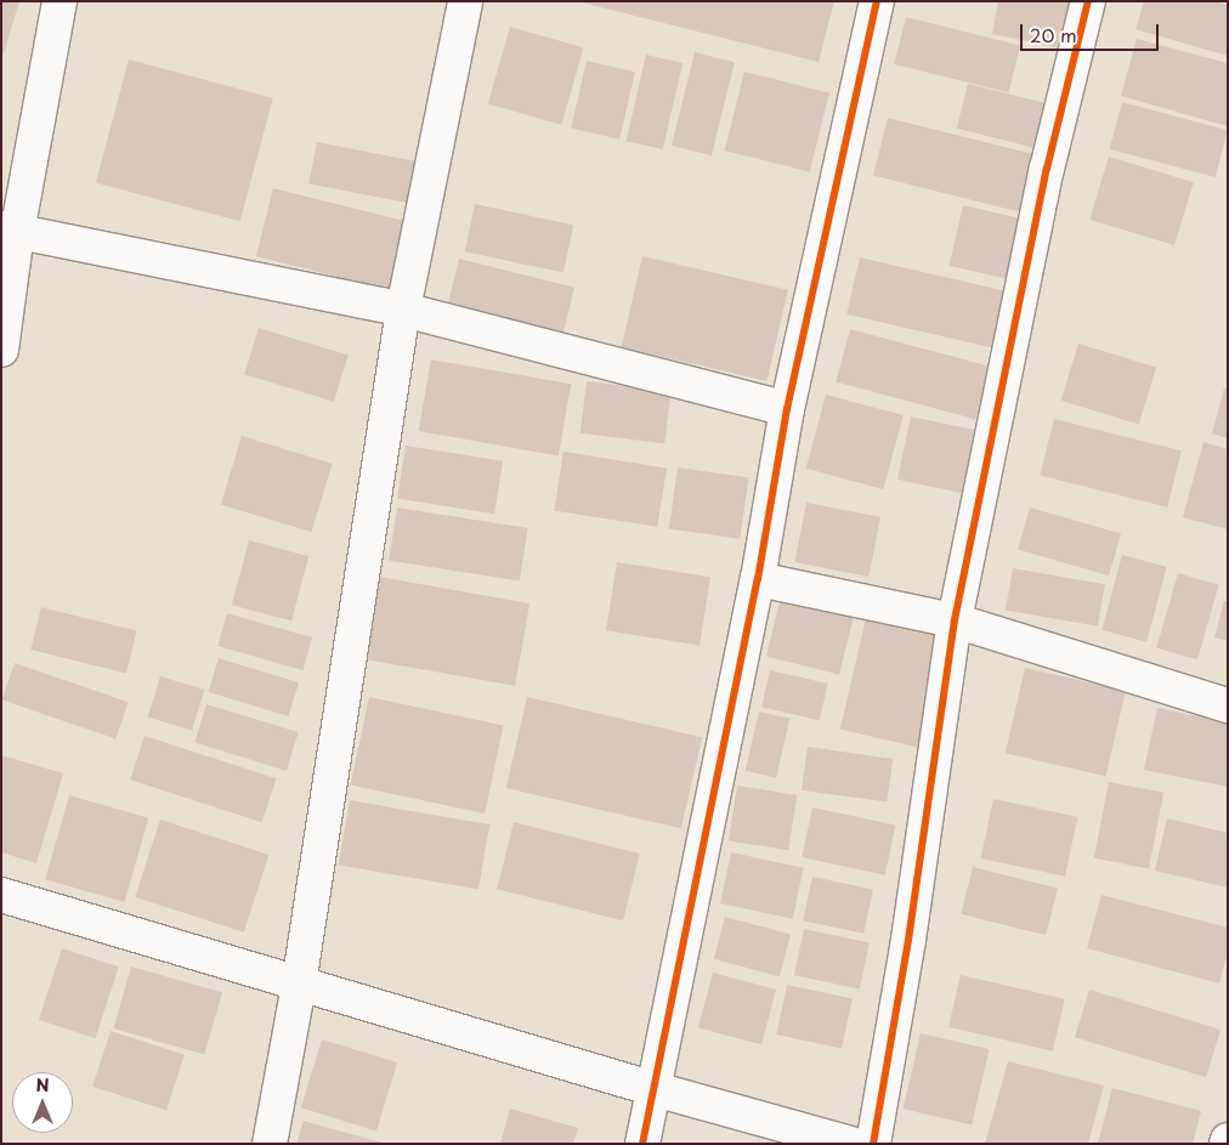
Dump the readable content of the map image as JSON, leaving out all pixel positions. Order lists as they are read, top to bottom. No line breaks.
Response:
{"scale_bar":"20 m","north":"top"}
